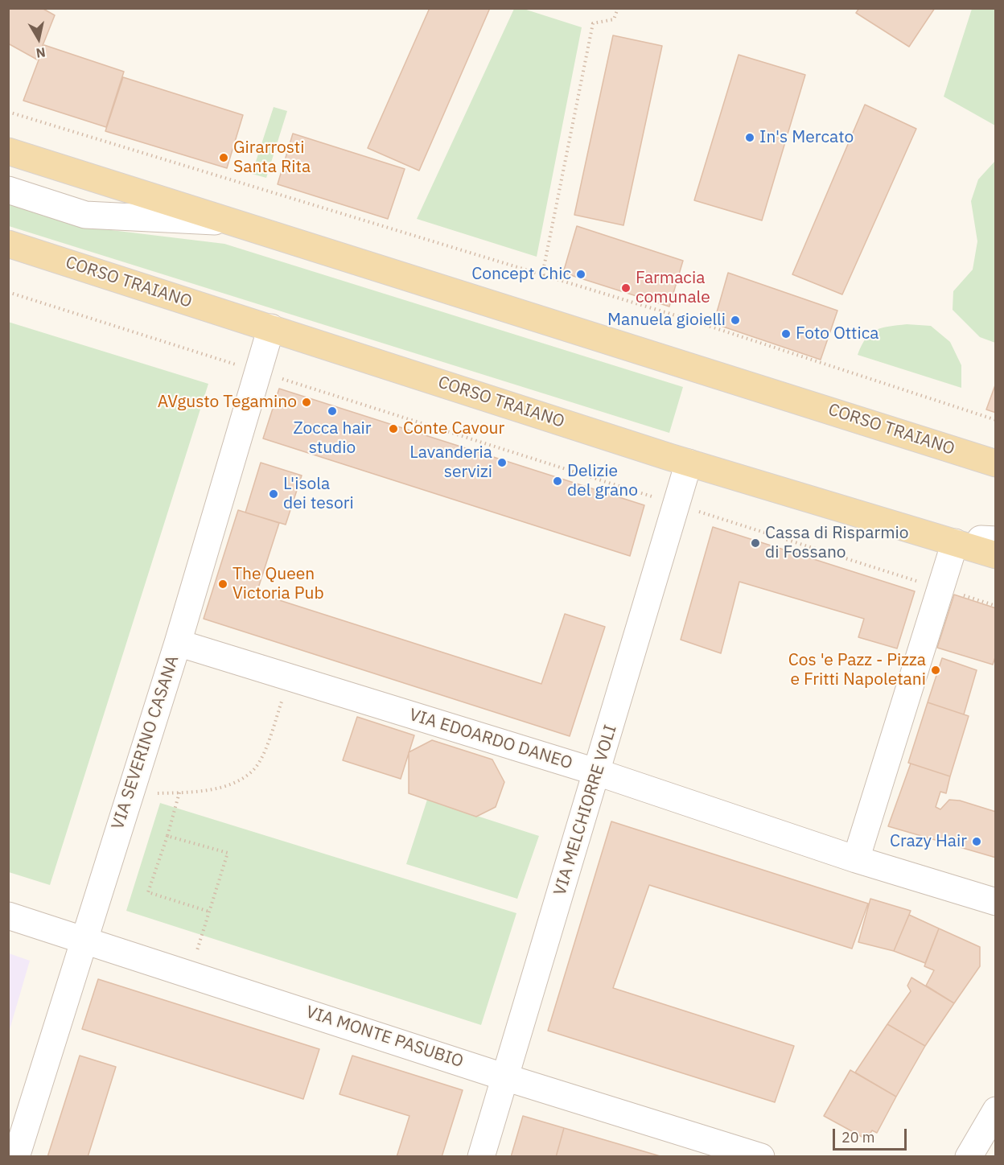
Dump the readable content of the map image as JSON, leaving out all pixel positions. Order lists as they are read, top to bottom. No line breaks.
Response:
{"streets":{"main road":["CORSO TRAIANO"],"street":["VIA EDOARDO DANEO","VIA SEVERINO CASANA","VIA MELCHIORRE VOLI","VIA MONTE PASUBIO"]},"crossings":[["CORSO TRAIANO","VIA SEVERINO CASANA"],["CORSO TRAIANO","VIA MELCHIORRE VOLI"],["VIA EDOARDO DANEO","VIA SEVERINO CASANA"],["VIA EDOARDO DANEO","VIA MELCHIORRE VOLI"],["VIA SEVERINO CASANA","VIA MONTE PASUBIO"],["VIA MELCHIORRE VOLI","VIA MONTE PASUBIO"]],"places":["In's Mercato","Girarrosti Santa Rita","Concept Chic","Farmacia comunale","Manuela gioielli","Foto Ottica","AVgusto Tegamino","Zocca hair studio","Conte Cavour","Lavanderia servizi","Delizie del grano","L'isola dei tesori","Cassa di Risparmio di Fossano","The Queen Victoria Pub","Cos 'e Pazz - Pizza e Fritti Napoletani","Crazy Hair"],"scale_bar":"20 m","north":"bottom"}
